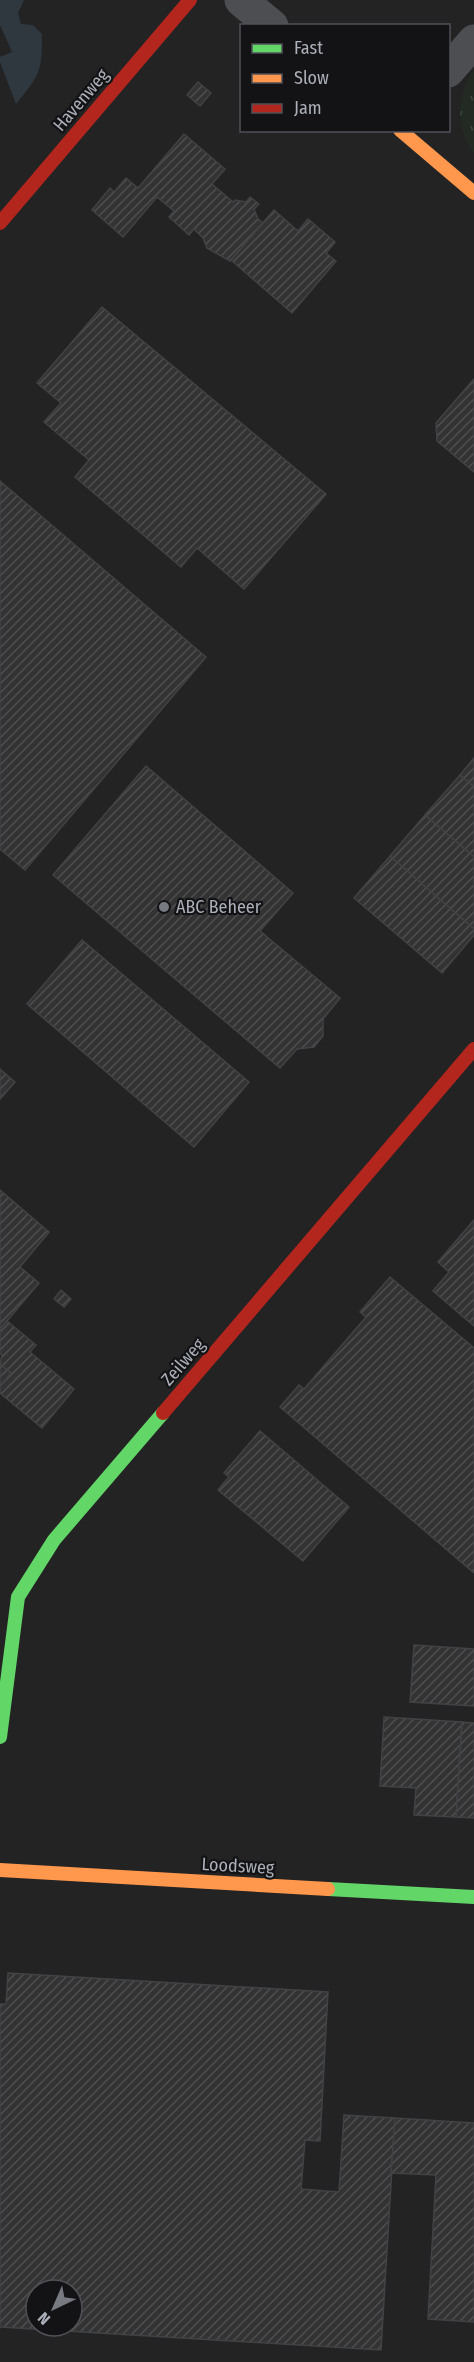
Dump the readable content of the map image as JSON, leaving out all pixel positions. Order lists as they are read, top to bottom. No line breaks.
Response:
{"streets":{"street":["Havenweg","Zeilweg","Loodsweg"]},"places":["ABC Beheer"],"legend":["Fast","Slow","Jam"],"north":"bottom left"}
